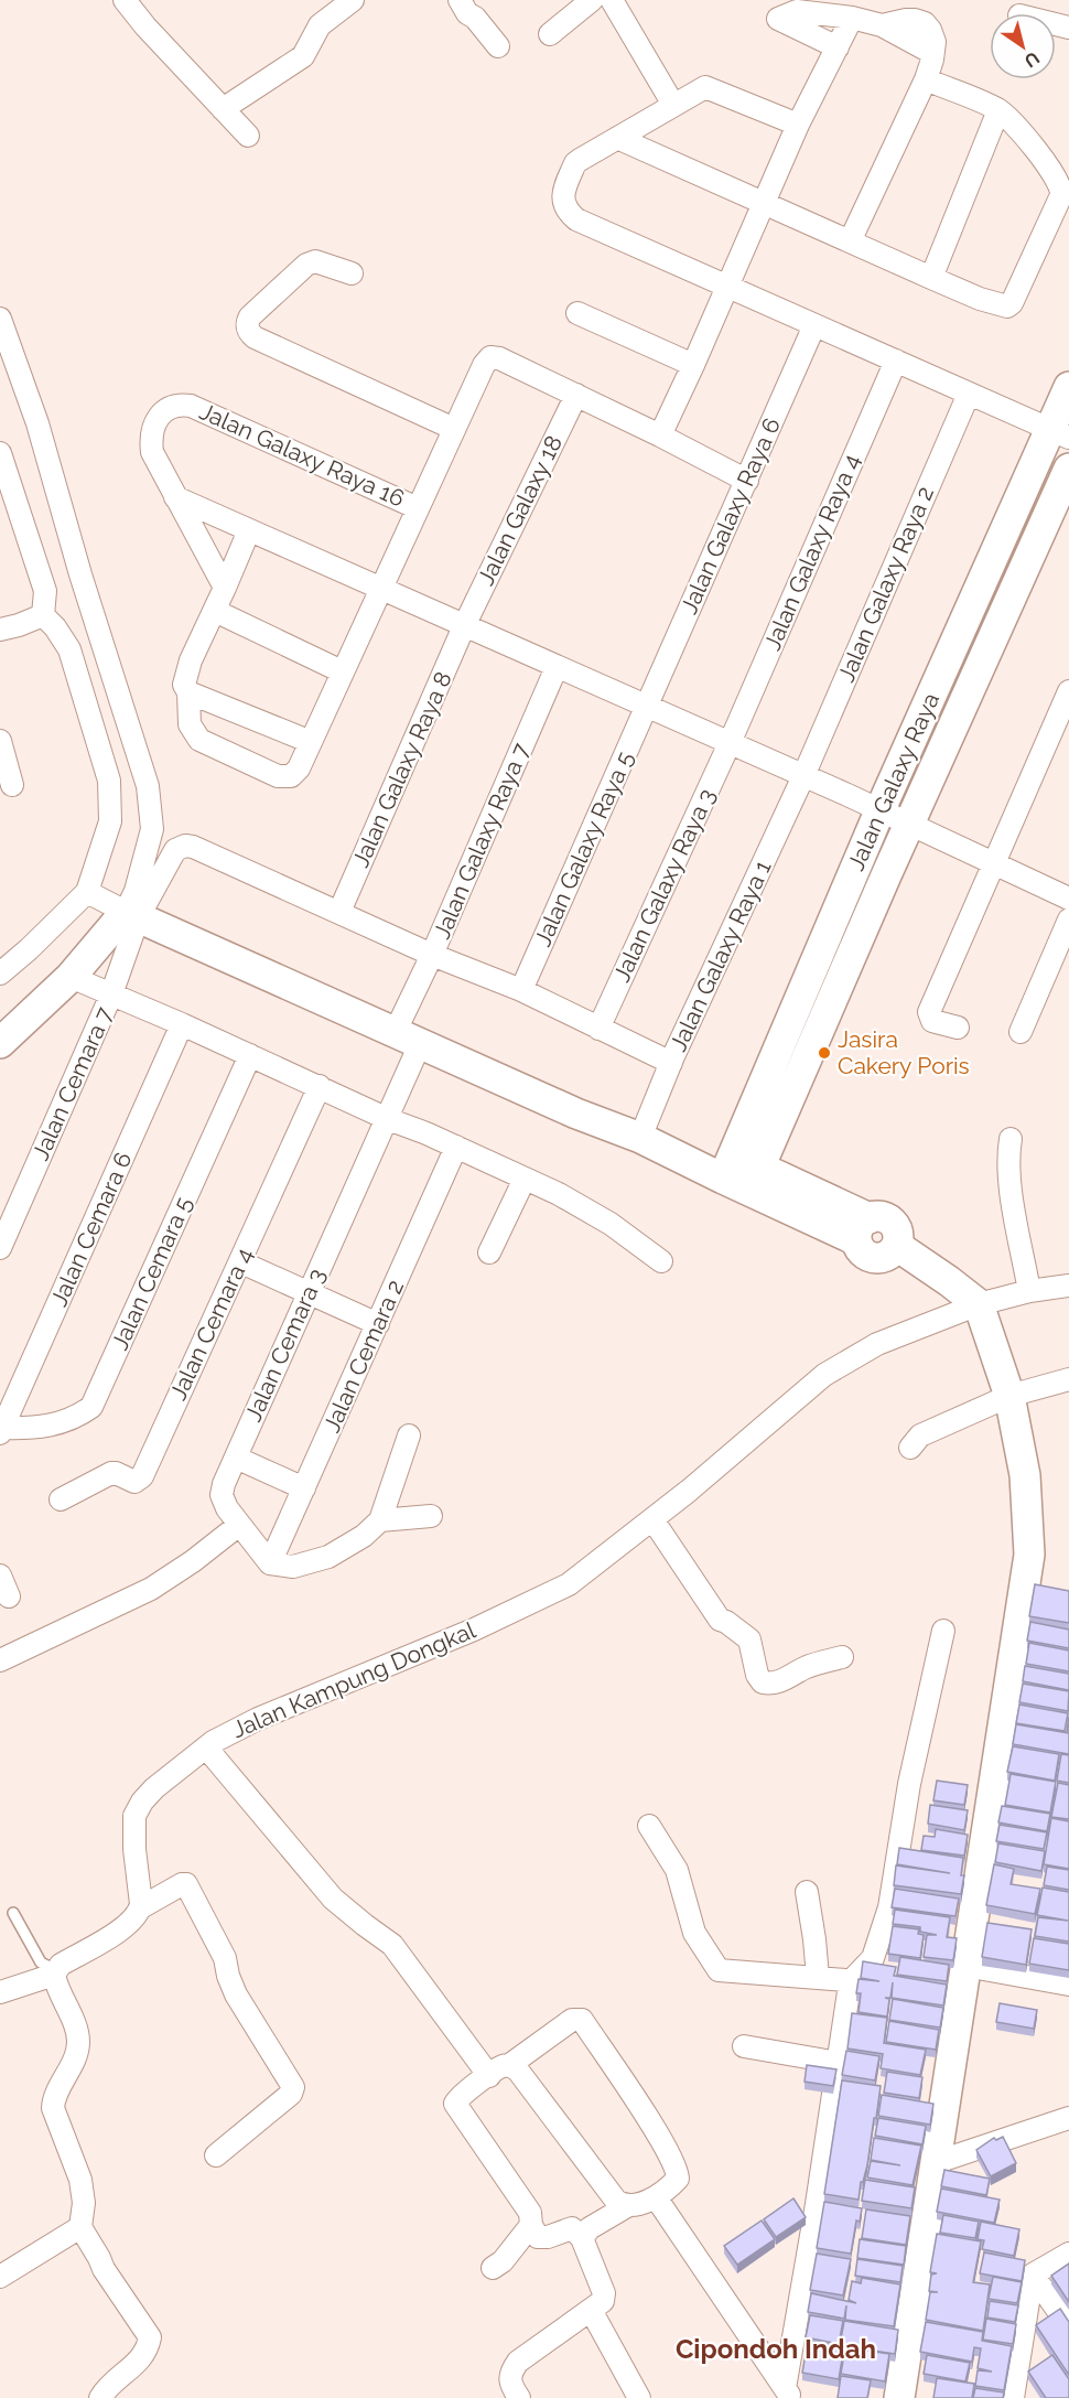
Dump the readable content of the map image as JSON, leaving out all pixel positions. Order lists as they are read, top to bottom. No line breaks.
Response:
{"streets":{"street":["Jalan Galaxy Raya 16","Jalan Galaxy 18","Jalan Galaxy Raya 6","Jalan Galaxy Raya 4","Jalan Galaxy Raya 2","Jalan Galaxy Raya 8","Jalan Galaxy Raya","Jalan Galaxy Raya 7","Jalan Galaxy Raya 5","Jalan Galaxy Raya 3","Jalan Galaxy Raya 1","Jalan Cemara 7","Jalan Cemara 6","Jalan Cemara 5","Jalan Cemara 4","Jalan Cemara 3","Jalan Cemara 2","Jalan Kampung Dongkal"]},"crossings":[["Jalan Galaxy 18","Jalan Galaxy Raya 8"],["Jalan Galaxy Raya 6","Jalan Galaxy Raya 5"],["Jalan Galaxy Raya 4","Jalan Galaxy Raya 3"],["Jalan Galaxy Raya 2","Jalan Galaxy Raya 1"],["Jalan Galaxy Raya 7","Jalan Cemara 3"],["Jalan Cemara 6","Jalan Cemara 5"],["Jalan Cemara 3","Jalan Cemara 2"]],"districts":["Cipondoh Indah"],"places":["Jasira Cakery Poris"],"north":"bottom right"}
